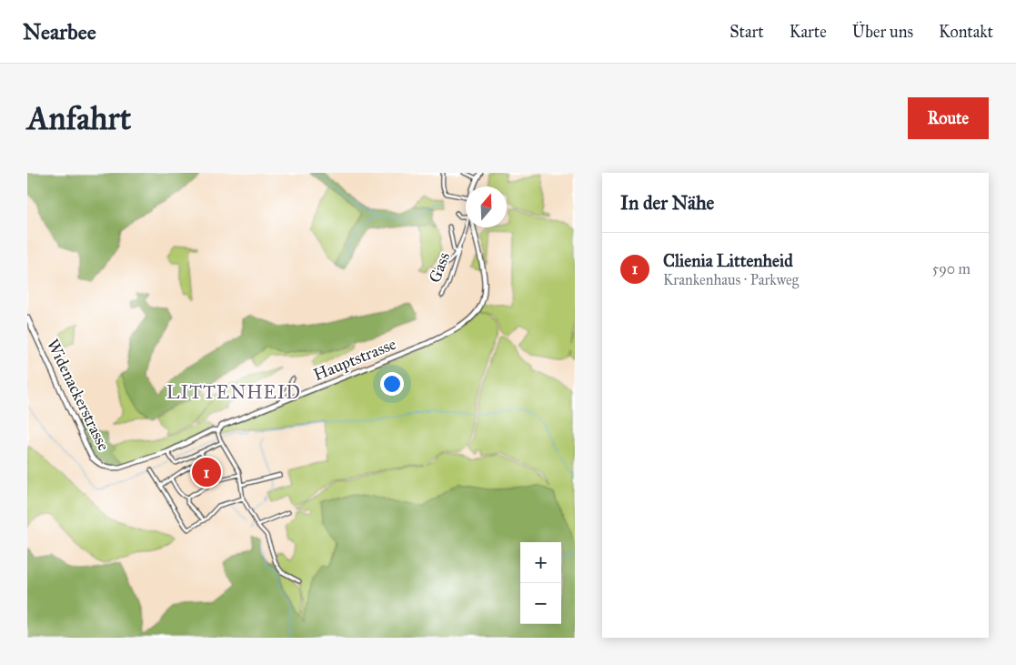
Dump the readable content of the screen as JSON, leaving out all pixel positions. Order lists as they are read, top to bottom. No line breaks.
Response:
{"streets":{"street":["Gass","Hauptstrasse","Widenackerstrasse"]},"crossings":[["Hauptstrasse","Widenackerstrasse"]],"districts":["LITTENHEID"],"north":"top","page":{"header":"Nearbee","nav":["Start","Karte","Über uns","Kontakt"],"buttons":"Route","title":"Anfahrt","heading":"In der Nähe","list":[{"mark":"1","name":"Clienia Littenheid","note":"Krankenhaus · Parkweg","value":"590 m"}],"pins":"1","map_buttons":["+","−"]}}
